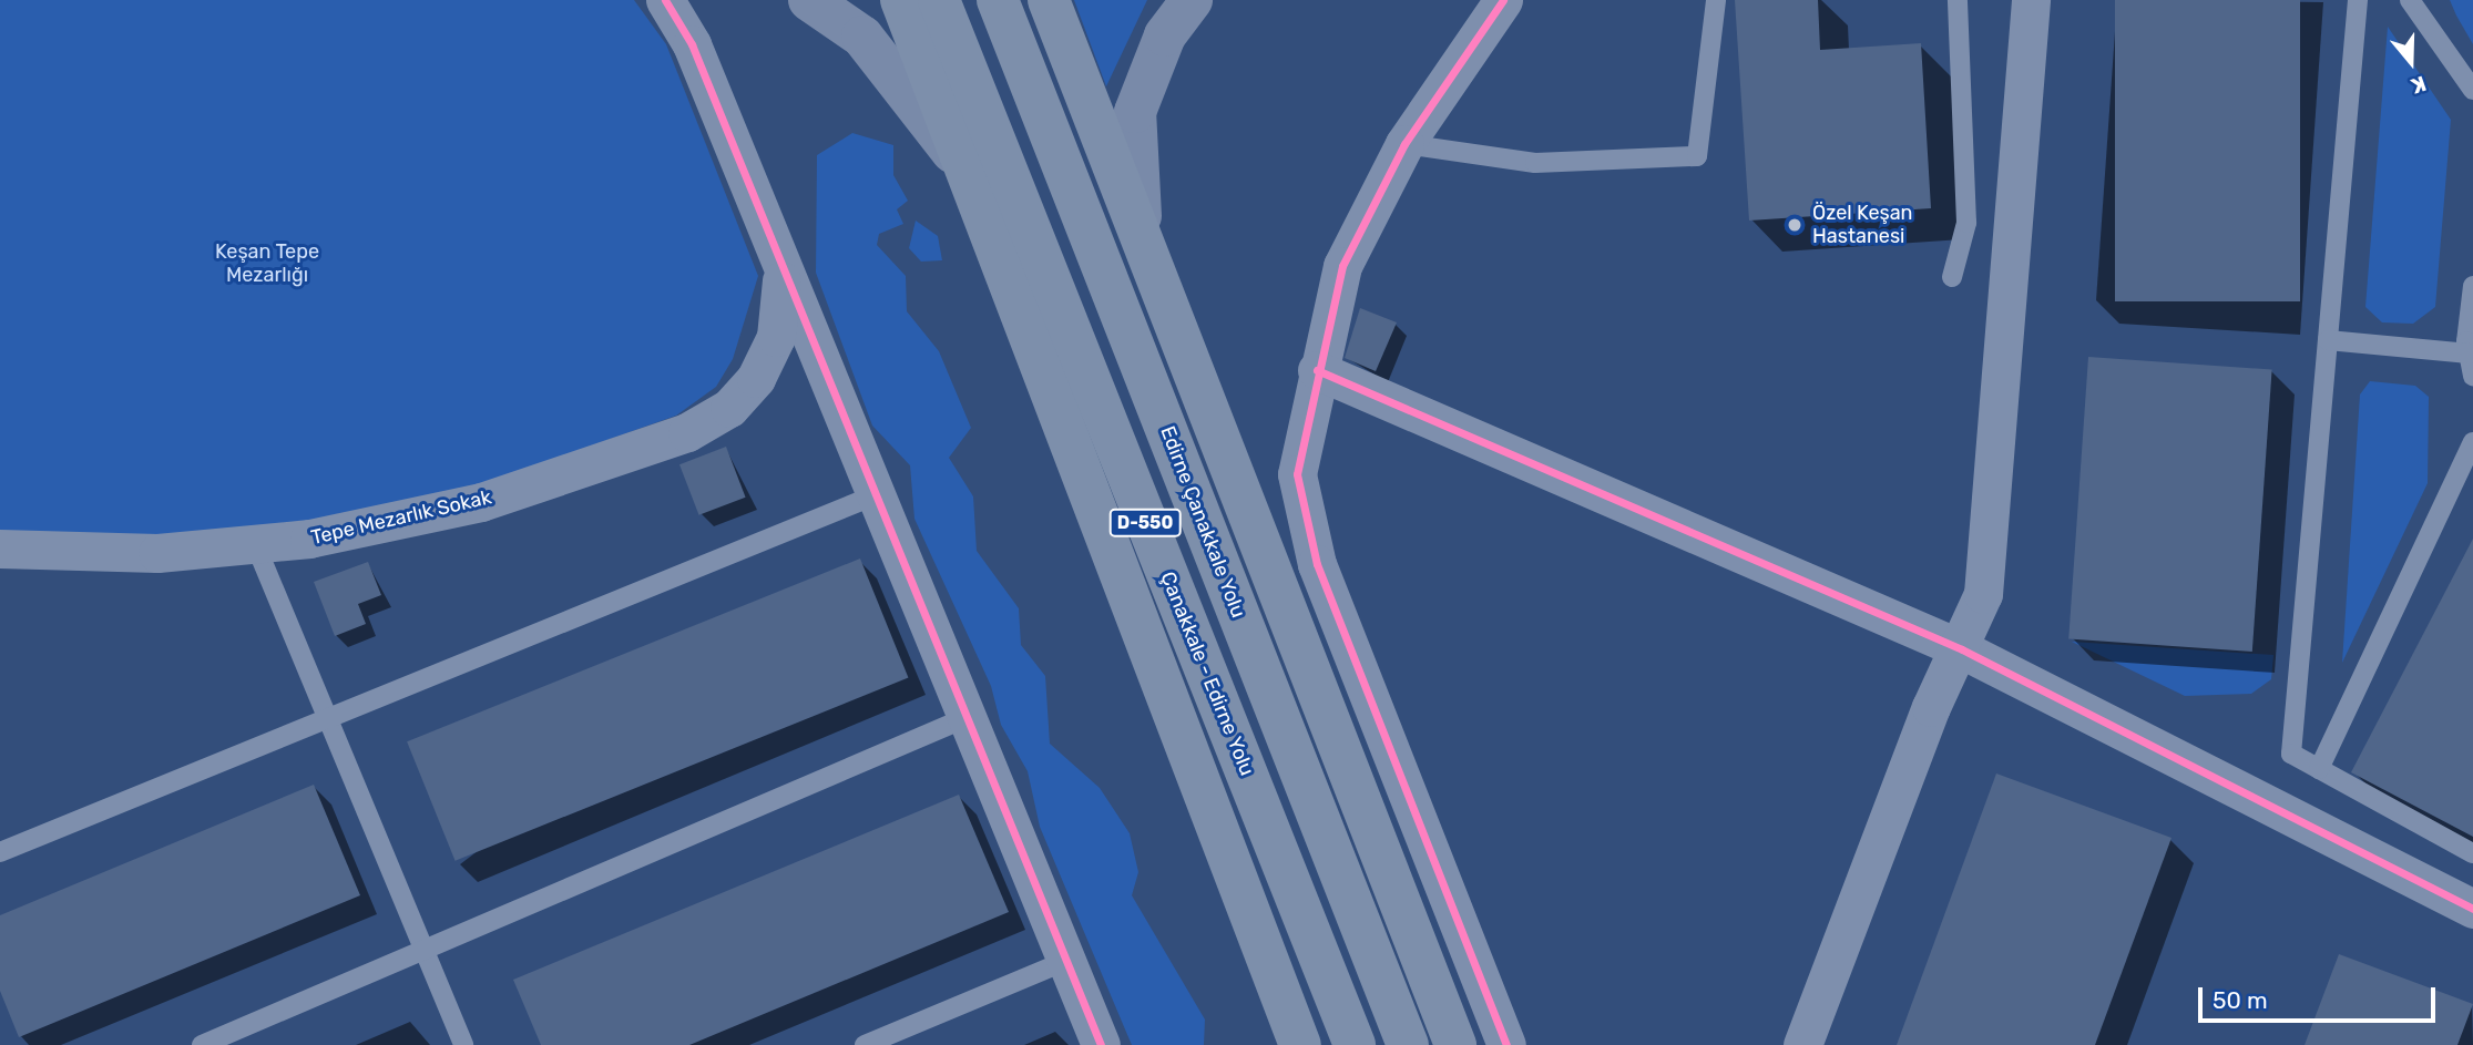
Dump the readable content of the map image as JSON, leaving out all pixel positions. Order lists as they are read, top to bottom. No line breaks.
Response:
{"streets":{"highway":["Edirne Çanakkale Yolu","D-550","Çanakkale - Edirne Yolu"],"street":["Tepe Mezarlık Sokak"]},"parks":["Keşan Tepe Mezarlığı"],"places":["Özel Keşan Hastanesi"],"scale_bar":"50 m","north":"bottom"}
